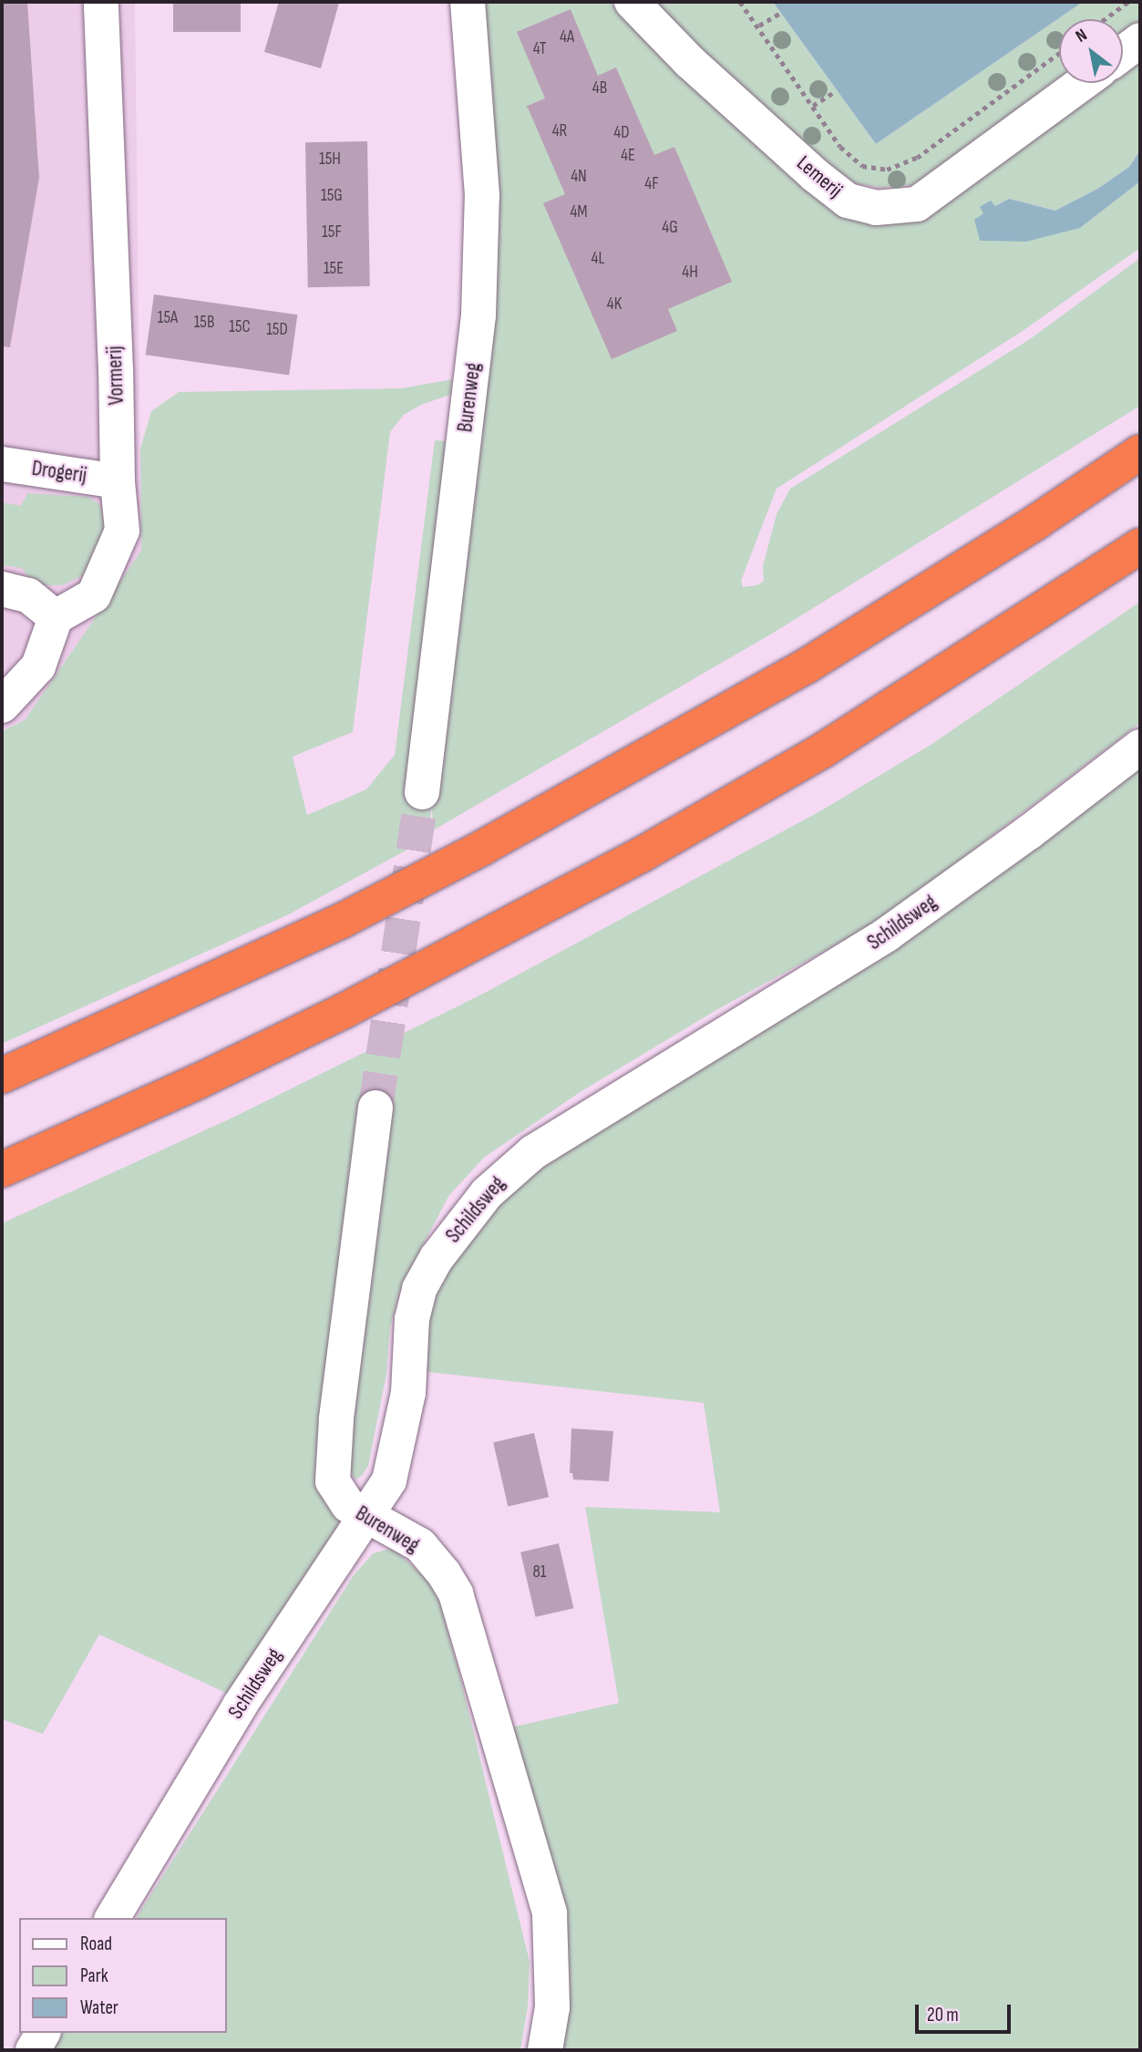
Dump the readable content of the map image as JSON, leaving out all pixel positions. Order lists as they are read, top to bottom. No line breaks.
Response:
{"streets":{"street":["Lemerij","Vormerij","Burenweg","Drogerij","Schildsweg"]},"crossings":[["Vormerij","Drogerij"],["Burenweg","Schildsweg"]],"house_numbers":["4A","4T","4B","4R","4D","4E","15H","4N","4F","15G","4M","4G","15F","4L","15E","4H","4K","15A","15B","15C","15D","81"],"legend":["Road","Park","Water"],"scale_bar":"20 m","north":"top left"}
